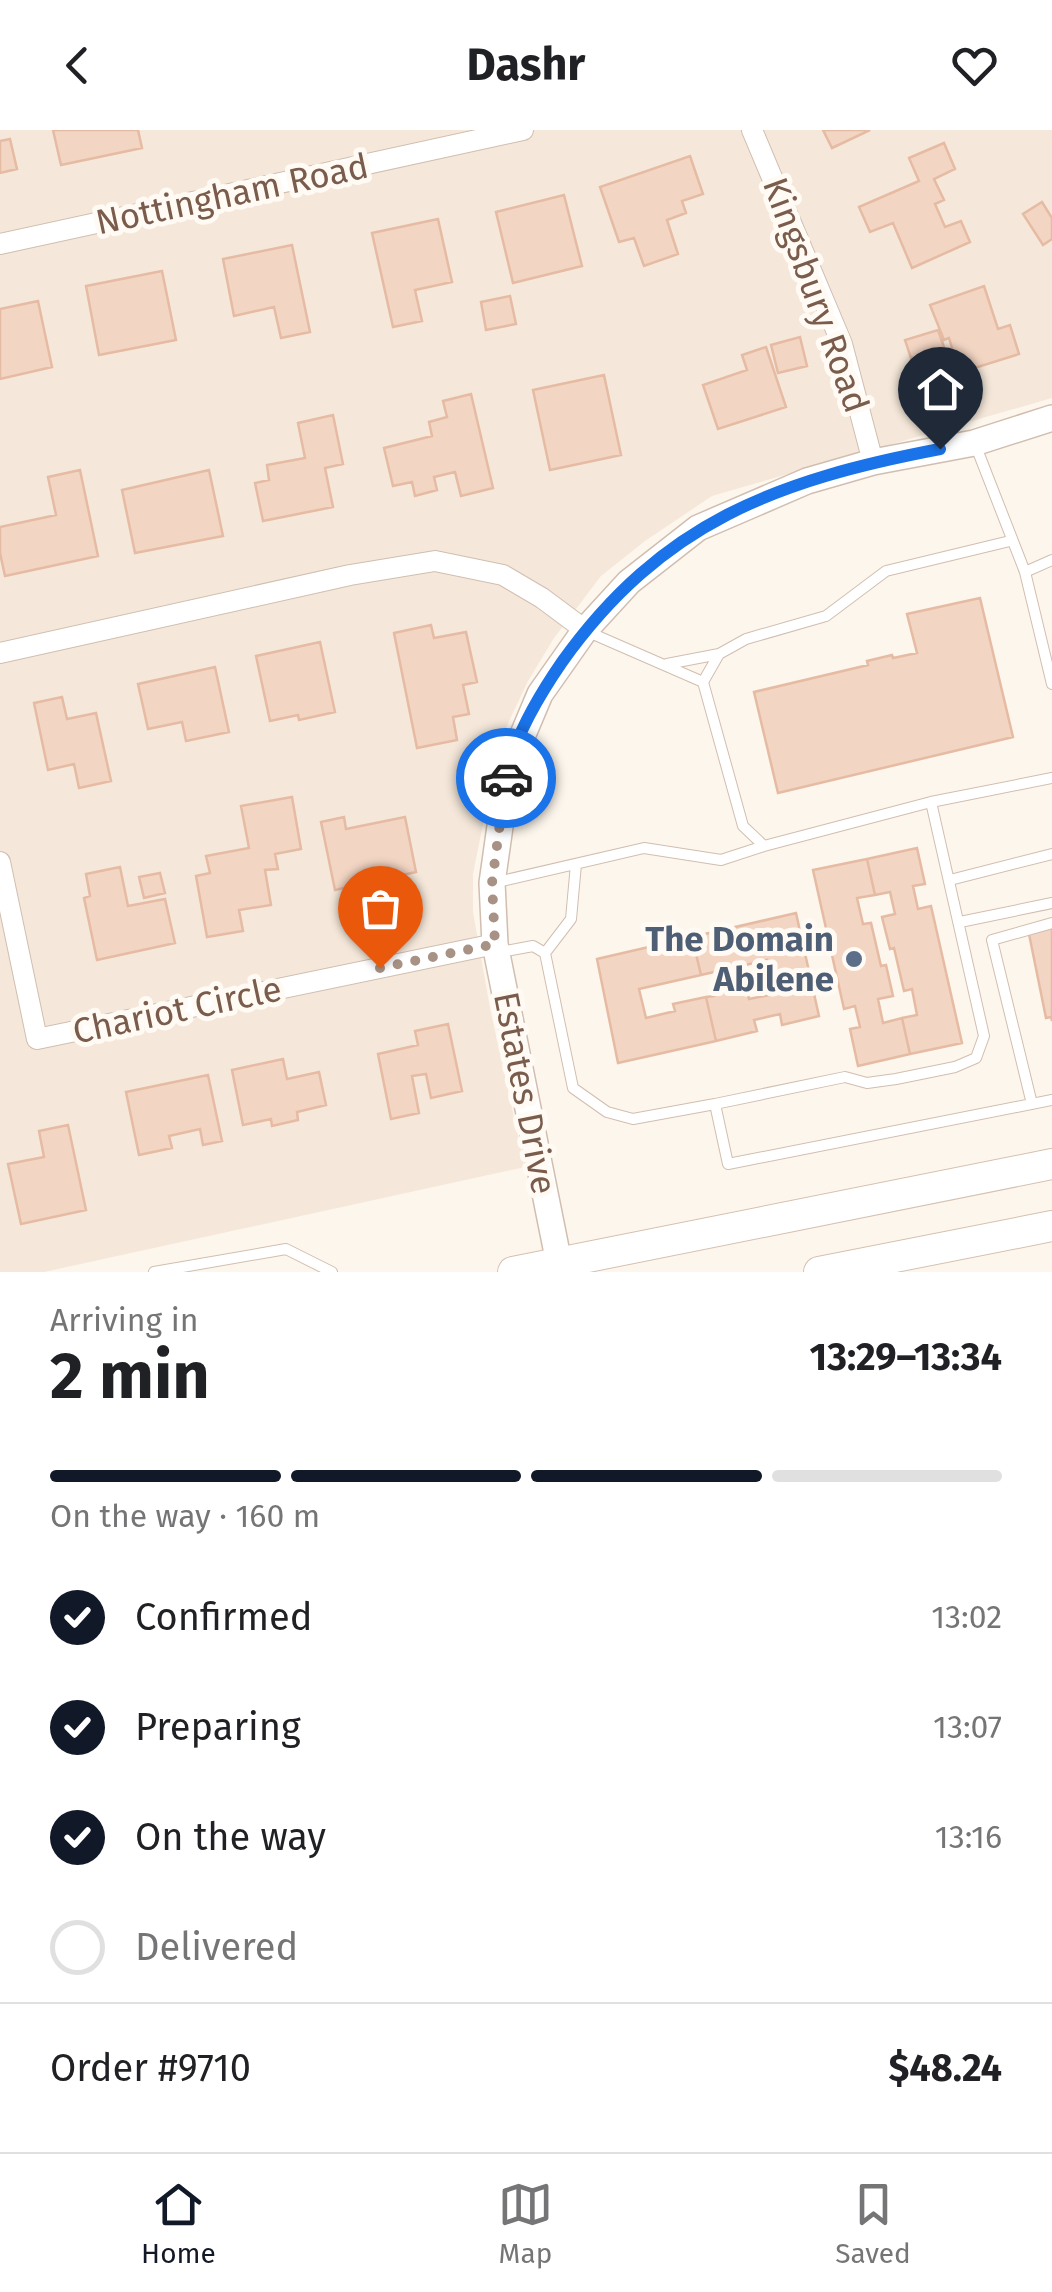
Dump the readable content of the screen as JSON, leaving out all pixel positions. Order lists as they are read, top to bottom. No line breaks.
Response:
{"streets":{"street":["Nottingham Road","Kingsbury Road","Chariot Circle","Estates Drive"]},"crossings":[["Kingsbury Road","Estates Drive"],["Chariot Circle","Estates Drive"]],"places":["The Domain Abilene"],"page":{"header":"Dashr","heading":["2 min","Arriving in","13:29–13:34"],"panel":["Order #9710","$48.24"],"bar":"On the way · 160 m","list":[["Confirmed","13:02"],["Preparing","13:07"],["On the way","13:16"],"Delivered"],"tabs":["Home","Map","Saved"]}}
